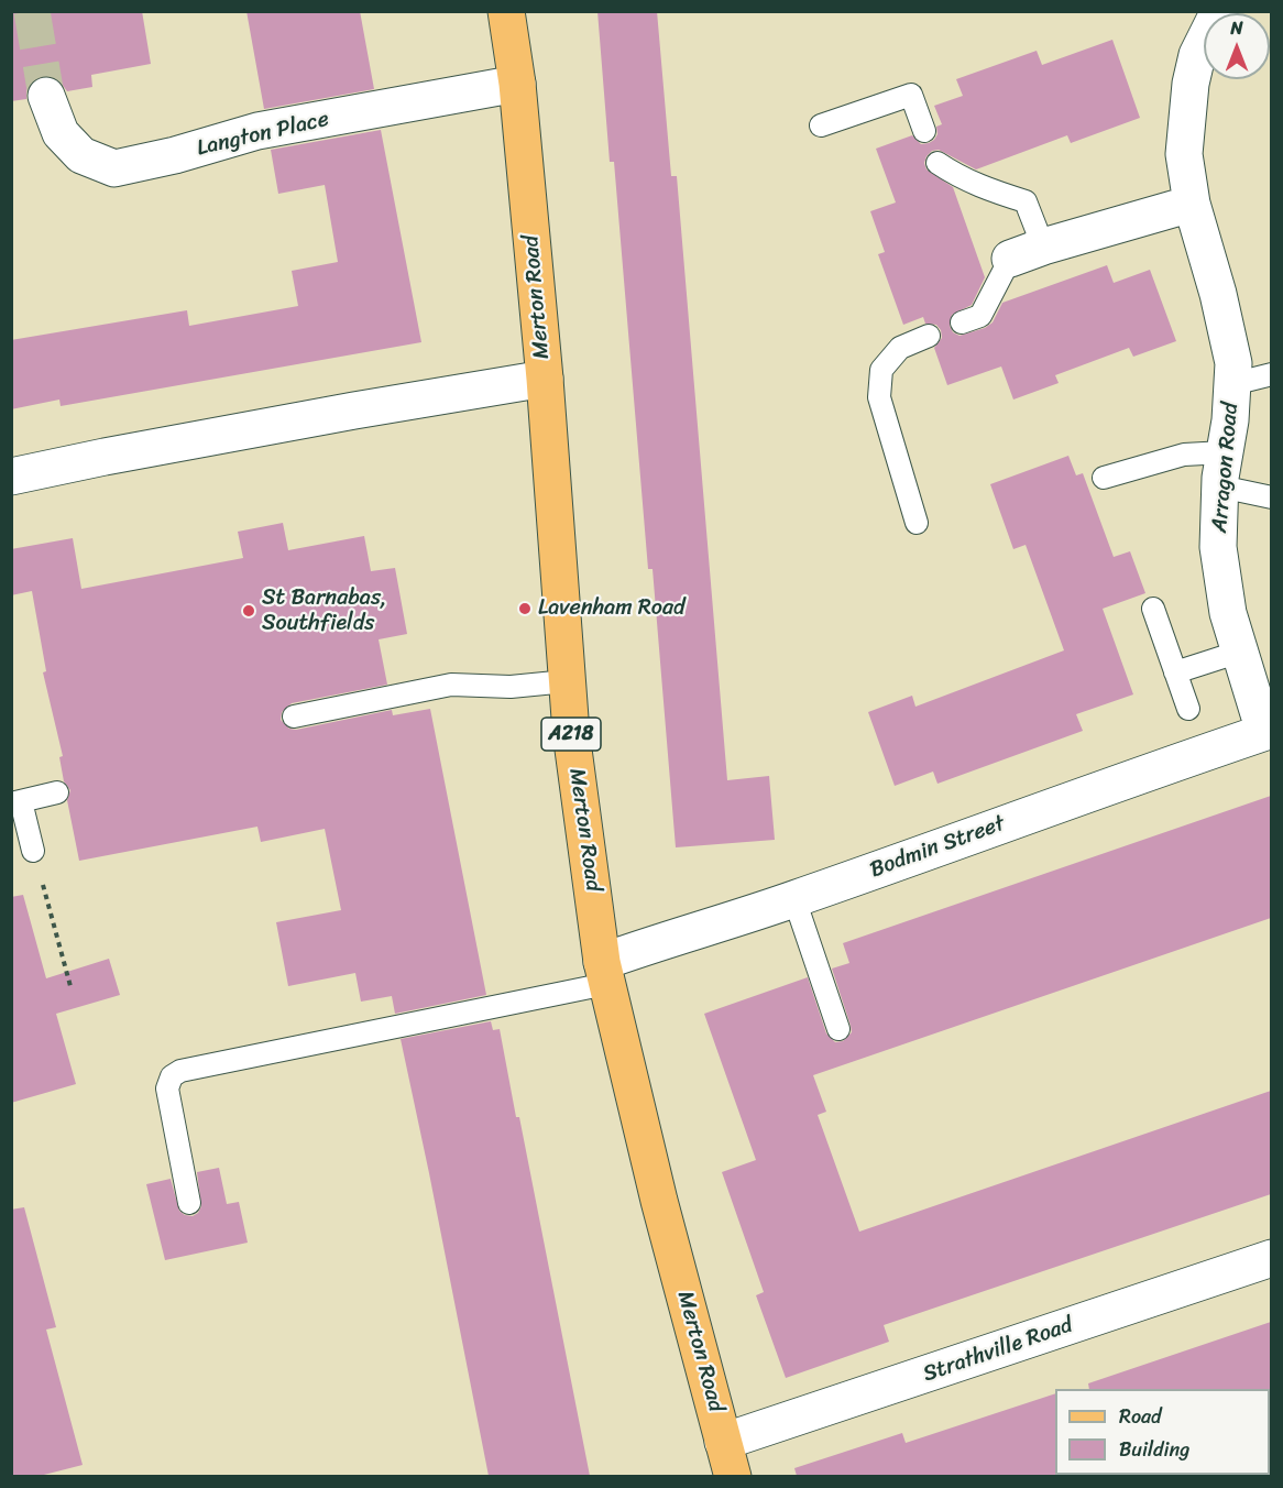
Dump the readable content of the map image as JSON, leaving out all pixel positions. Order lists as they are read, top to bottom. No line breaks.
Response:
{"streets":{"main road":["Merton Road","A218"],"street":["Langton Place","Arragon Road","Bodmin Street","Strathville Road"]},"crossings":[["Langton Place","Merton Road"],["Merton Road","Bodmin Street"],["Merton Road","Strathville Road"],["Arragon Road","Bodmin Street"]],"places":["Lavenham Road","St Barnabas, Southfields"],"legend":["Road","Building"],"north":"top"}
